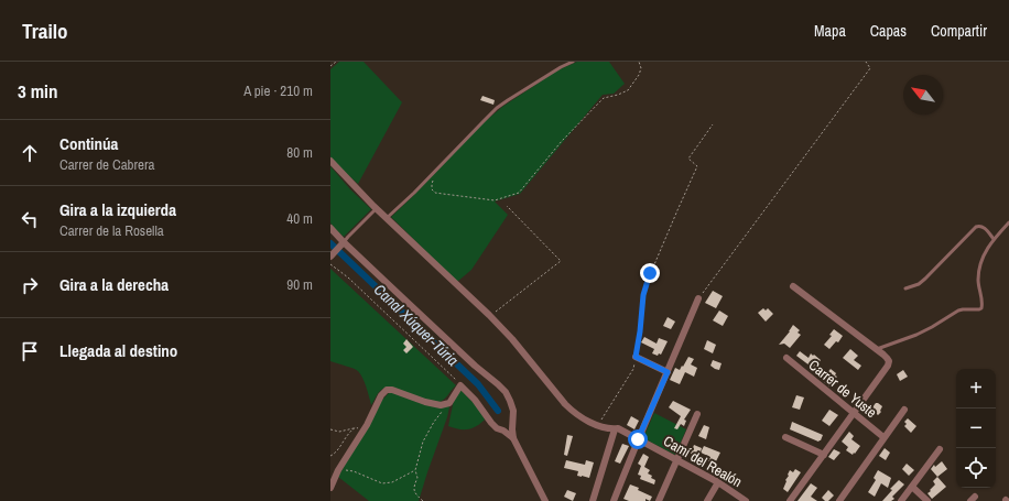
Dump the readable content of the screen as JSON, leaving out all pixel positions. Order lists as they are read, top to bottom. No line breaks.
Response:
{"streets":{"street":["Carrer de Yuste","Camí del Realón"]},"water":["Canal Xúquer-Túria"],"north":"top left","page":{"header":"Trailo","nav":["Mapa","Capas","Compartir"],"heading":["3 min","A pie · 210 m"],"list":[["Continúa","Carrer de Cabrera","80 m"],["Gira a la izquierda","Carrer de la Rosella","40 m"],["Gira a la derecha","90 m"],"Llegada al destino"],"map_buttons":["+","−"]}}
